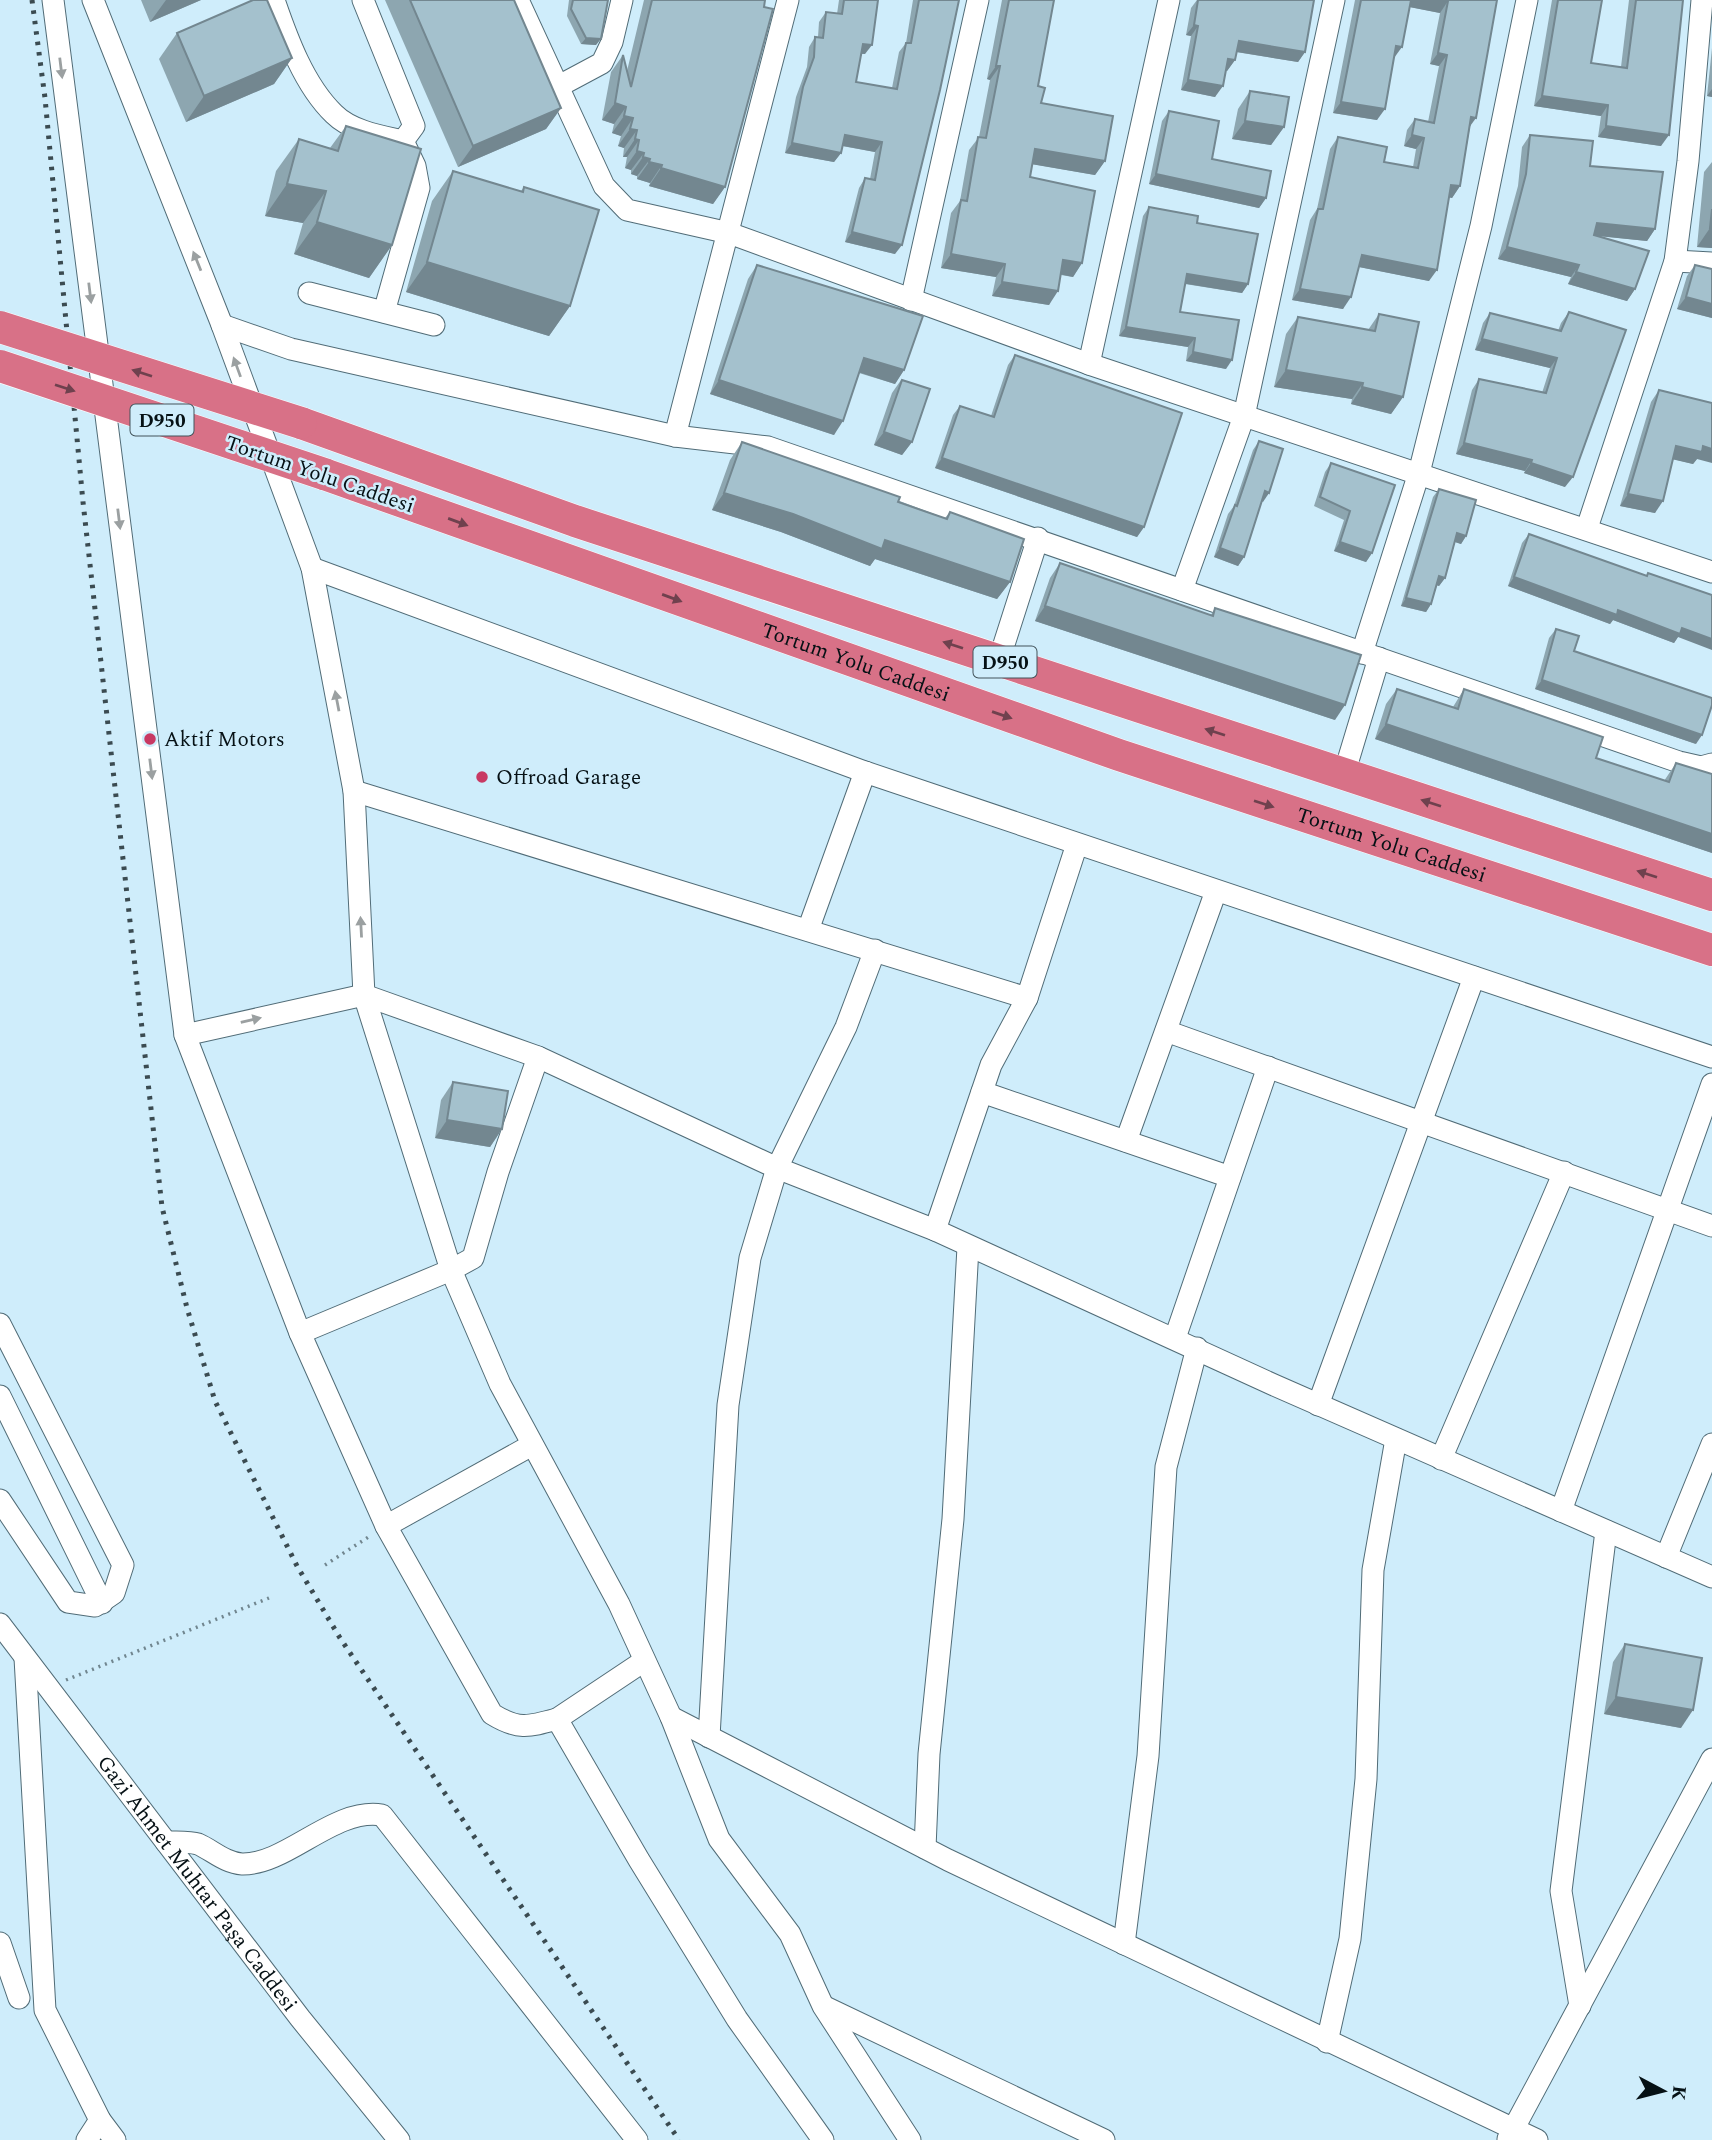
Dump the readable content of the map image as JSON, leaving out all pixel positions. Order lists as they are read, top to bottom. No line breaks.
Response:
{"streets":{"highway":["D950","Tortum Yolu Caddesi"],"street":["Gazi Ahmet Muhtar Paşa Caddesi"]},"places":["Aktif Motors","Offroad Garage"],"north":"right"}
